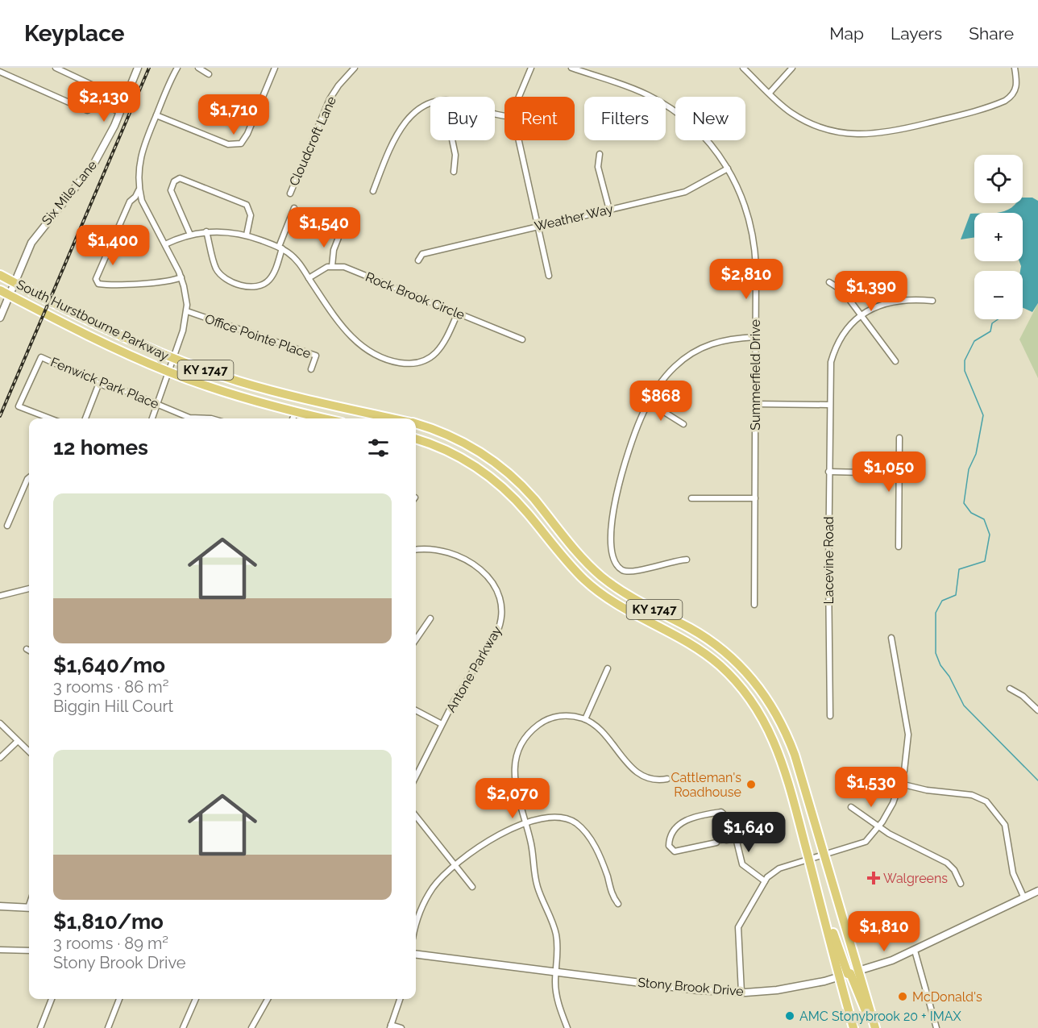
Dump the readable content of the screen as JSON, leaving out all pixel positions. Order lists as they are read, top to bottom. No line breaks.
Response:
{"streets":{"main road":["South Hurstbourne Parkway","KY 1747"],"street":["Cloudcroft Lane","Six Mile Lane","Weather Way","Rock Brook Circle","Office Pointe Place","Summerfield Drive","Fenwick Park Place","Lacevine Road","Antone Parkway","Stony Brook Drive"]},"crossings":[["Six Mile Lane","South Hurstbourne Parkway"],["Weather Way","Summerfield Drive"],["South Hurstbourne Parkway","KY 1747"],["South Hurstbourne Parkway","Stony Brook Drive"],["KY 1747","Stony Brook Drive"]],"places":{"other":["Cattleman's Roadhouse","McDonald's","AMC Stonybrook 20 + IMAX"],"health":["Walgreens"]},"page":{"header":"Keyplace","nav":["Map","Layers","Share"],"price":["$2,130","$1,710","$1,540","$1,400","$2,810","$1,390","$868","$1,050","$1,530","$2,070","$1,640","$1,810"],"chip":["Buy","Rent","Filters","New"],"map_buttons":["+","−"],"heading":"12 homes","list":[{"name":"$1,640/mo","note":"3 rooms · 86 m² · Biggin Hill Court"},{"name":"$1,810/mo","note":"3 rooms · 89 m² · Stony Brook Drive"}]}}
